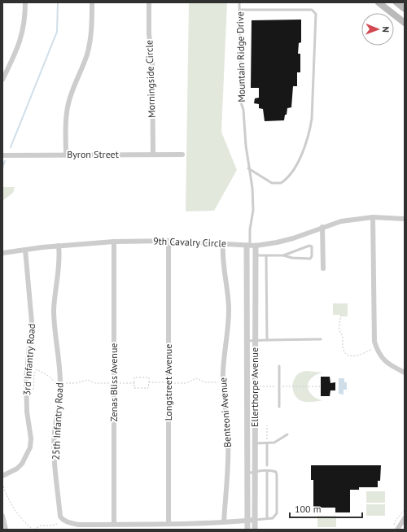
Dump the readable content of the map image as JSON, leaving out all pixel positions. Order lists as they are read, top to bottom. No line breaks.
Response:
{"streets":{"street":["Morningside Circle","Byron Street","9th Cavalry Circle","3rd Infantry Road","Zenas Bliss Avenue","Longstreet Avenue","Ellerthorpe Avenue","Benteoni Avenue","25th Infantry Road"],"lane":["Mountain Ridge Drive"]},"crossings":[["Mountain Ridge Drive","9th Cavalry Circle"],["Mountain Ridge Drive","Ellerthorpe Avenue"],["Morningside Circle","Byron Street"],["9th Cavalry Circle","3rd Infantry Road"],["9th Cavalry Circle","Zenas Bliss Avenue"],["9th Cavalry Circle","Longstreet Avenue"],["9th Cavalry Circle","Ellerthorpe Avenue"],["9th Cavalry Circle","Benteoni Avenue"],["9th Cavalry Circle","25th Infantry Road"]],"scale_bar":"100 m","north":"right"}
